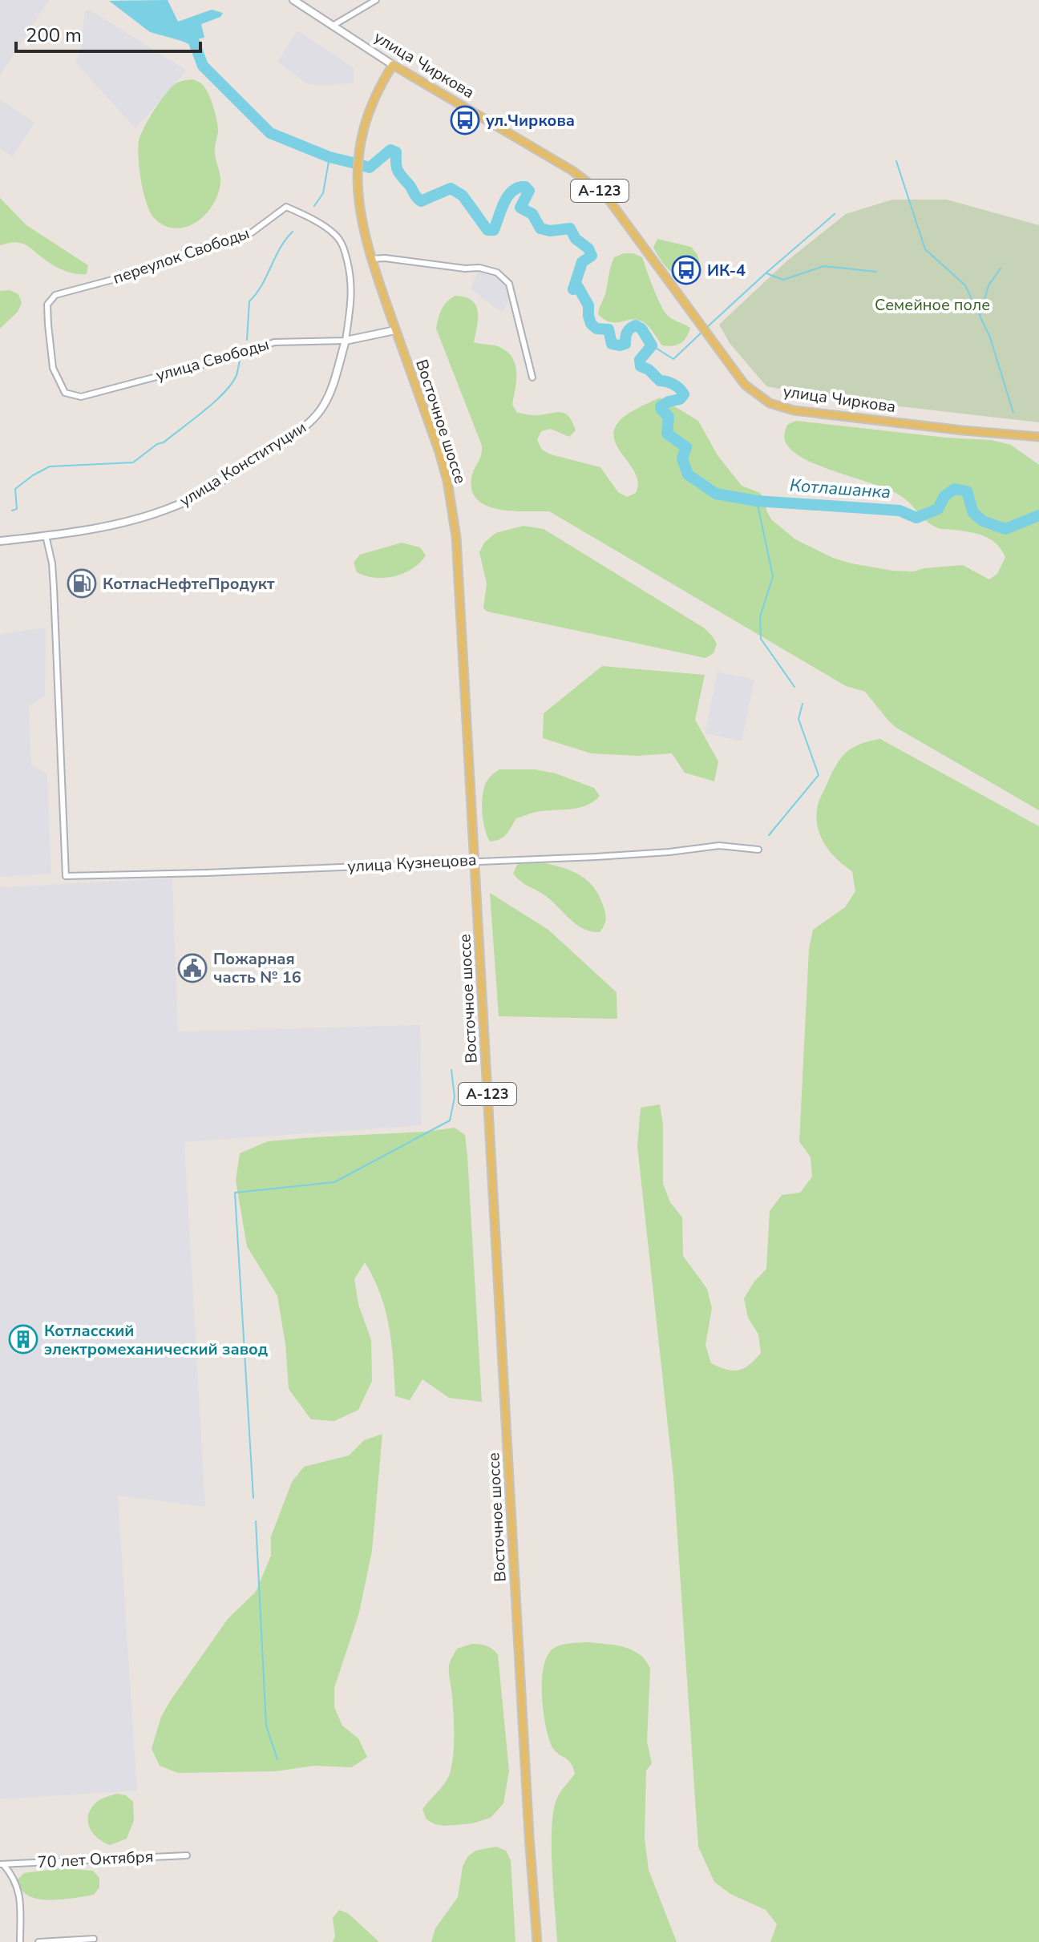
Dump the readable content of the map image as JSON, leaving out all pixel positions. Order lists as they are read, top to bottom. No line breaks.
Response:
{"streets":{"main road":["улица Чиркова","А-123","Восточное шоссе","улица Конституции"],"street":["переулок Свободы","улица Свободы","улица Кузнецова","70 лет Октября"]},"crossings":[["улица Чиркова","А-123"],["А-123","Восточное шоссе"],["переулок Свободы","улица Свободы"],["переулок Свободы","улица Конституции"],["улица Свободы","улица Конституции"],["Восточное шоссе","улица Кузнецова"],["улица Конституции","улица Кузнецова"]],"water":["Котлашанка"],"parks":["Семейное поле"],"places":{"bus stop":["ул.Чиркова","ИК-4"],"fuel station":["КотласНефтеПродукт"],"public building":["Пожарная часть № 16"],"building":["Котласский электромеханический завод"]},"scale_bar":"200 m"}
